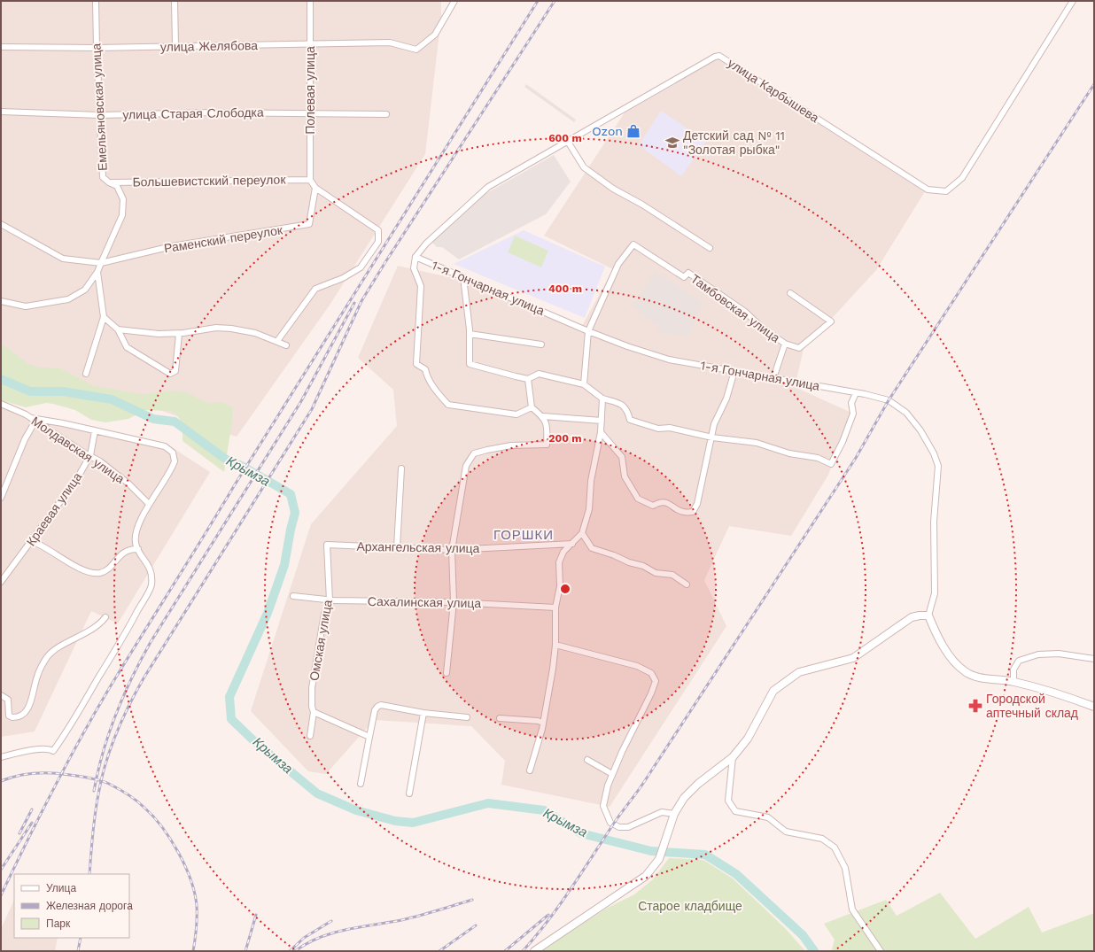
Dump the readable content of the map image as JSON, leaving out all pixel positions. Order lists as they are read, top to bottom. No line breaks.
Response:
{"streets":{"street":["улица Желябова","Полевая улица","улица Карбышева","Емельяновская улица","улица Старая Слободка","Большевистский переулок","Раменский переулок","1-я Гончарная улица","Тамбовская улица","Молдавская улица","Краевая улица","Архангельская улица","Сахалинская улица","Омская улица"]},"crossings":[["улица Желябова","Полевая улица"],["улица Желябова","Емельяновская улица"],["Полевая улица","улица Старая Слободка"],["Полевая улица","Большевистский переулок"],["улица Карбышева","1-я Гончарная улица"],["Емельяновская улица","улица Старая Слободка"],["Емельяновская улица","Большевистский переулок"],["Емельяновская улица","Раменский переулок"],["1-я Гончарная улица","Тамбовская улица"],["Молдавская улица","Краевая улица"],["Архангельская улица","Омская улица"],["Сахалинская улица","Омская улица"]],"districts":["ГОРШКИ"],"water":["Крымза"],"parks":["Старое кладбище"],"places":{"shop":["Ozon"],"school or university":["Детский сад № 11 \"Золотая рыбка\""],"pharmacy":["Городской аптечный склад"]},"legend":["Улица","Железная дорога","Парк"],"rings":["600 m","400 m","200 m"]}
